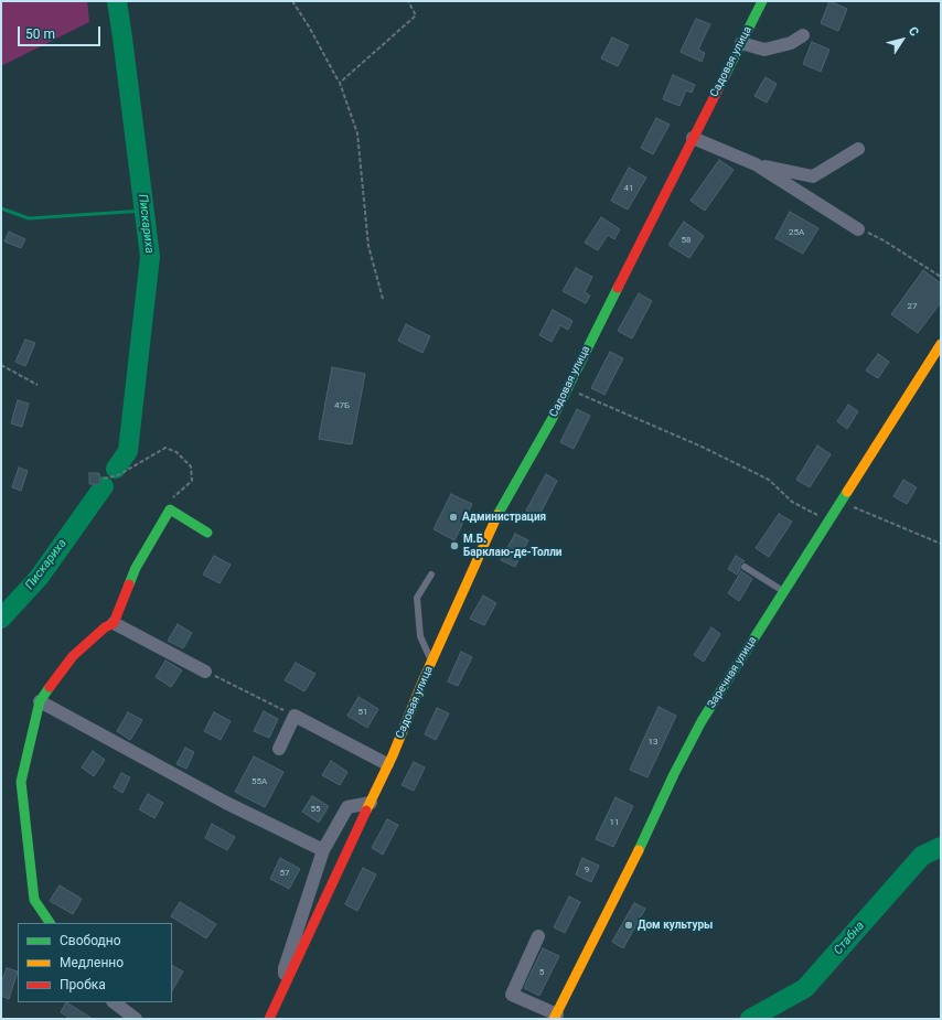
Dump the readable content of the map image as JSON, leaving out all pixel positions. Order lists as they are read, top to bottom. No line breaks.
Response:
{"streets":{"street":["Садовая улица","Заречная улица"]},"water":["Пискариха","Стабна"],"places":["Администрация","М.Б. Барклаю-де-Толли","Дом культуры"],"house_numbers":["41","25А","58","27","47Б","51","13","55А","55","11","9","57","5"],"legend":["Свободно","Медленно","Пробка"],"scale_bar":"50 m","north":"top right"}
